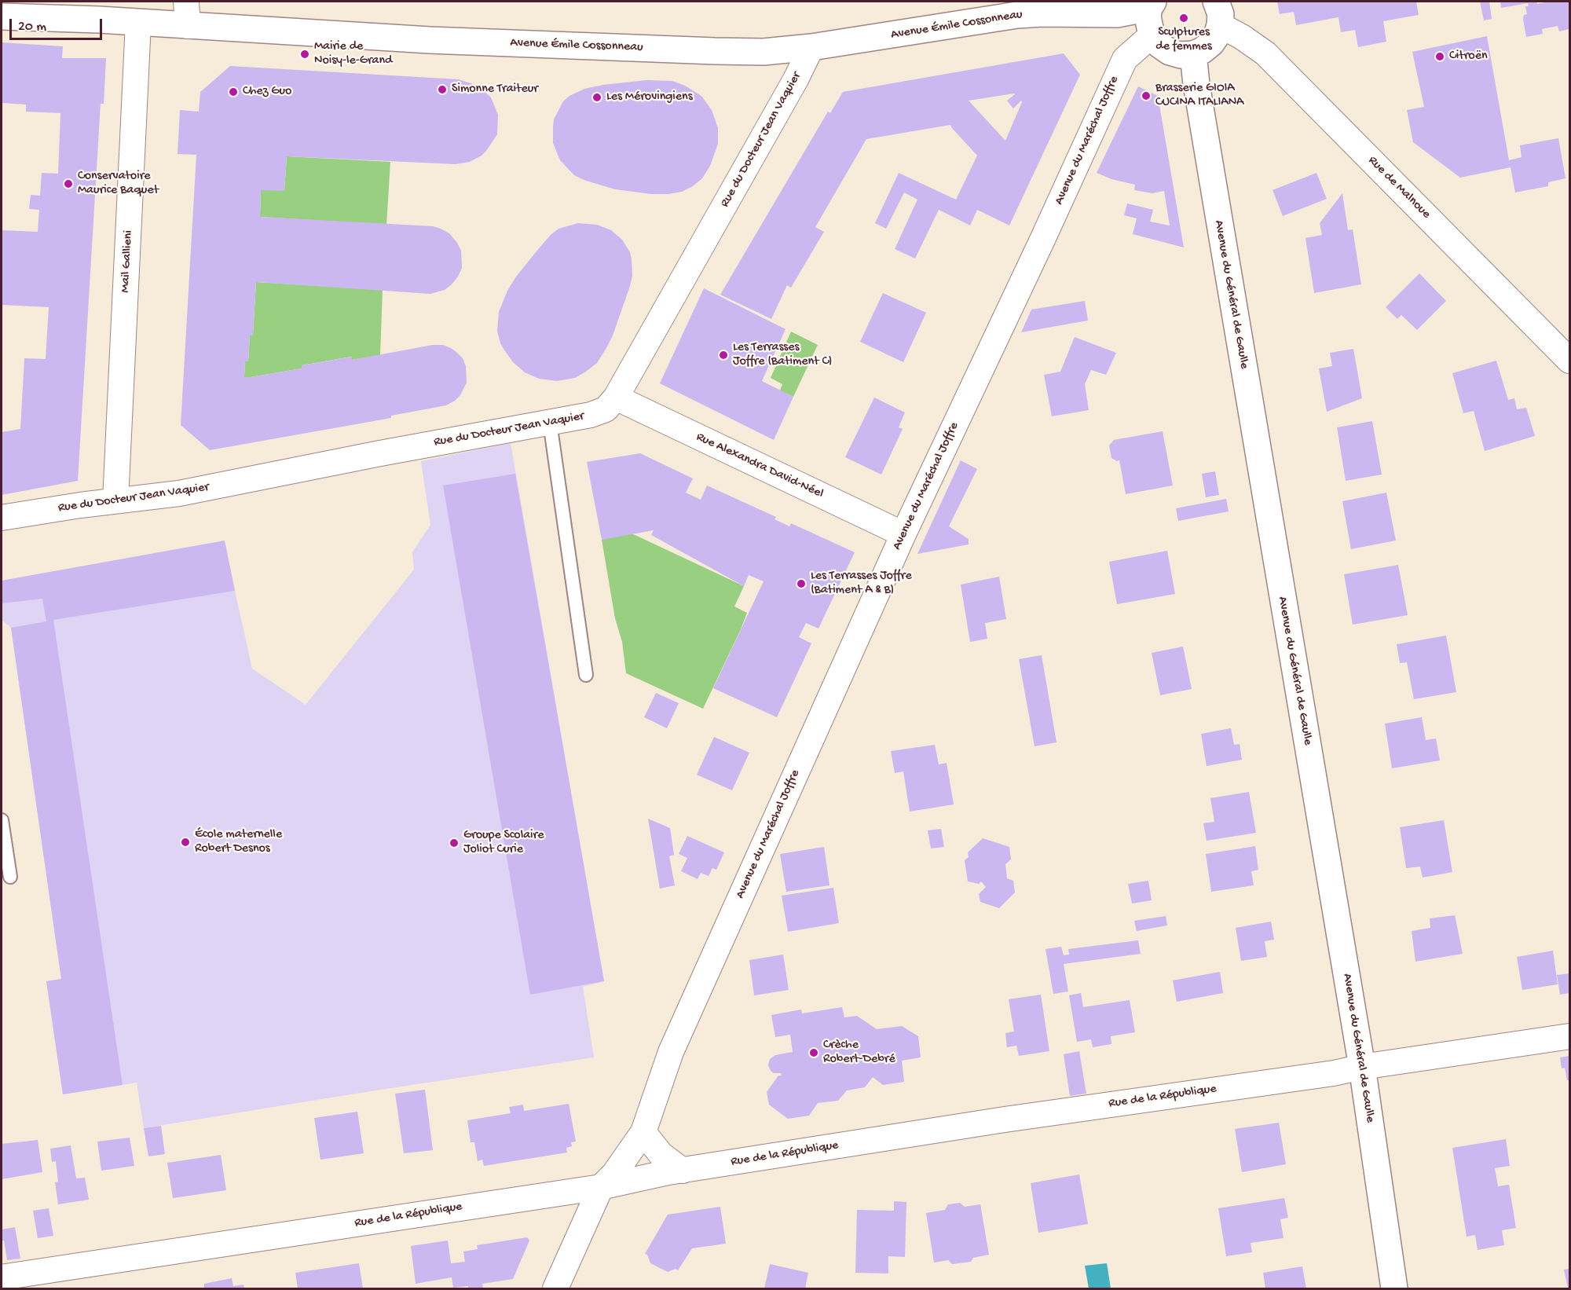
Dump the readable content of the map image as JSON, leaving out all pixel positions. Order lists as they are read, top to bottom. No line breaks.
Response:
{"streets":{"street":["Avenue Émile Cossonneau","Rue du Docteur Jean Vaquier","Avenue du Maréchal Joffre","Rue de Malnoue","Mail Gallieni","Avenue du Général de Gaulle","Rue Alexandra David-Néel","Rue de la République"]},"crossings":[["Avenue Émile Cossonneau","Rue du Docteur Jean Vaquier"],["Avenue Émile Cossonneau","Mail Gallieni"],["Rue du Docteur Jean Vaquier","Mail Gallieni"],["Rue du Docteur Jean Vaquier","Rue Alexandra David-Néel"],["Avenue du Maréchal Joffre","Rue Alexandra David-Néel"],["Avenue du Maréchal Joffre","Rue de la République"],["Avenue du Général de Gaulle","Rue de la République"]],"places":["Sculptures de femmes","Mairie de Noisy-le-Grand","Citroën","Simonne Traiteur","Chez Guo","Brasserie GIOIA CUCINA ITALIANA","Les Mérovingiens","Conservatoire Maurice Baquet","Les Terrasses Joffre (Batiment C)","Les Terrasses Joffre (Batiment A & B)","École maternelle Robert Desnos","Groupe Scolaire Joliot Curie","Crèche Robert-Debré"],"scale_bar":"20 m"}
